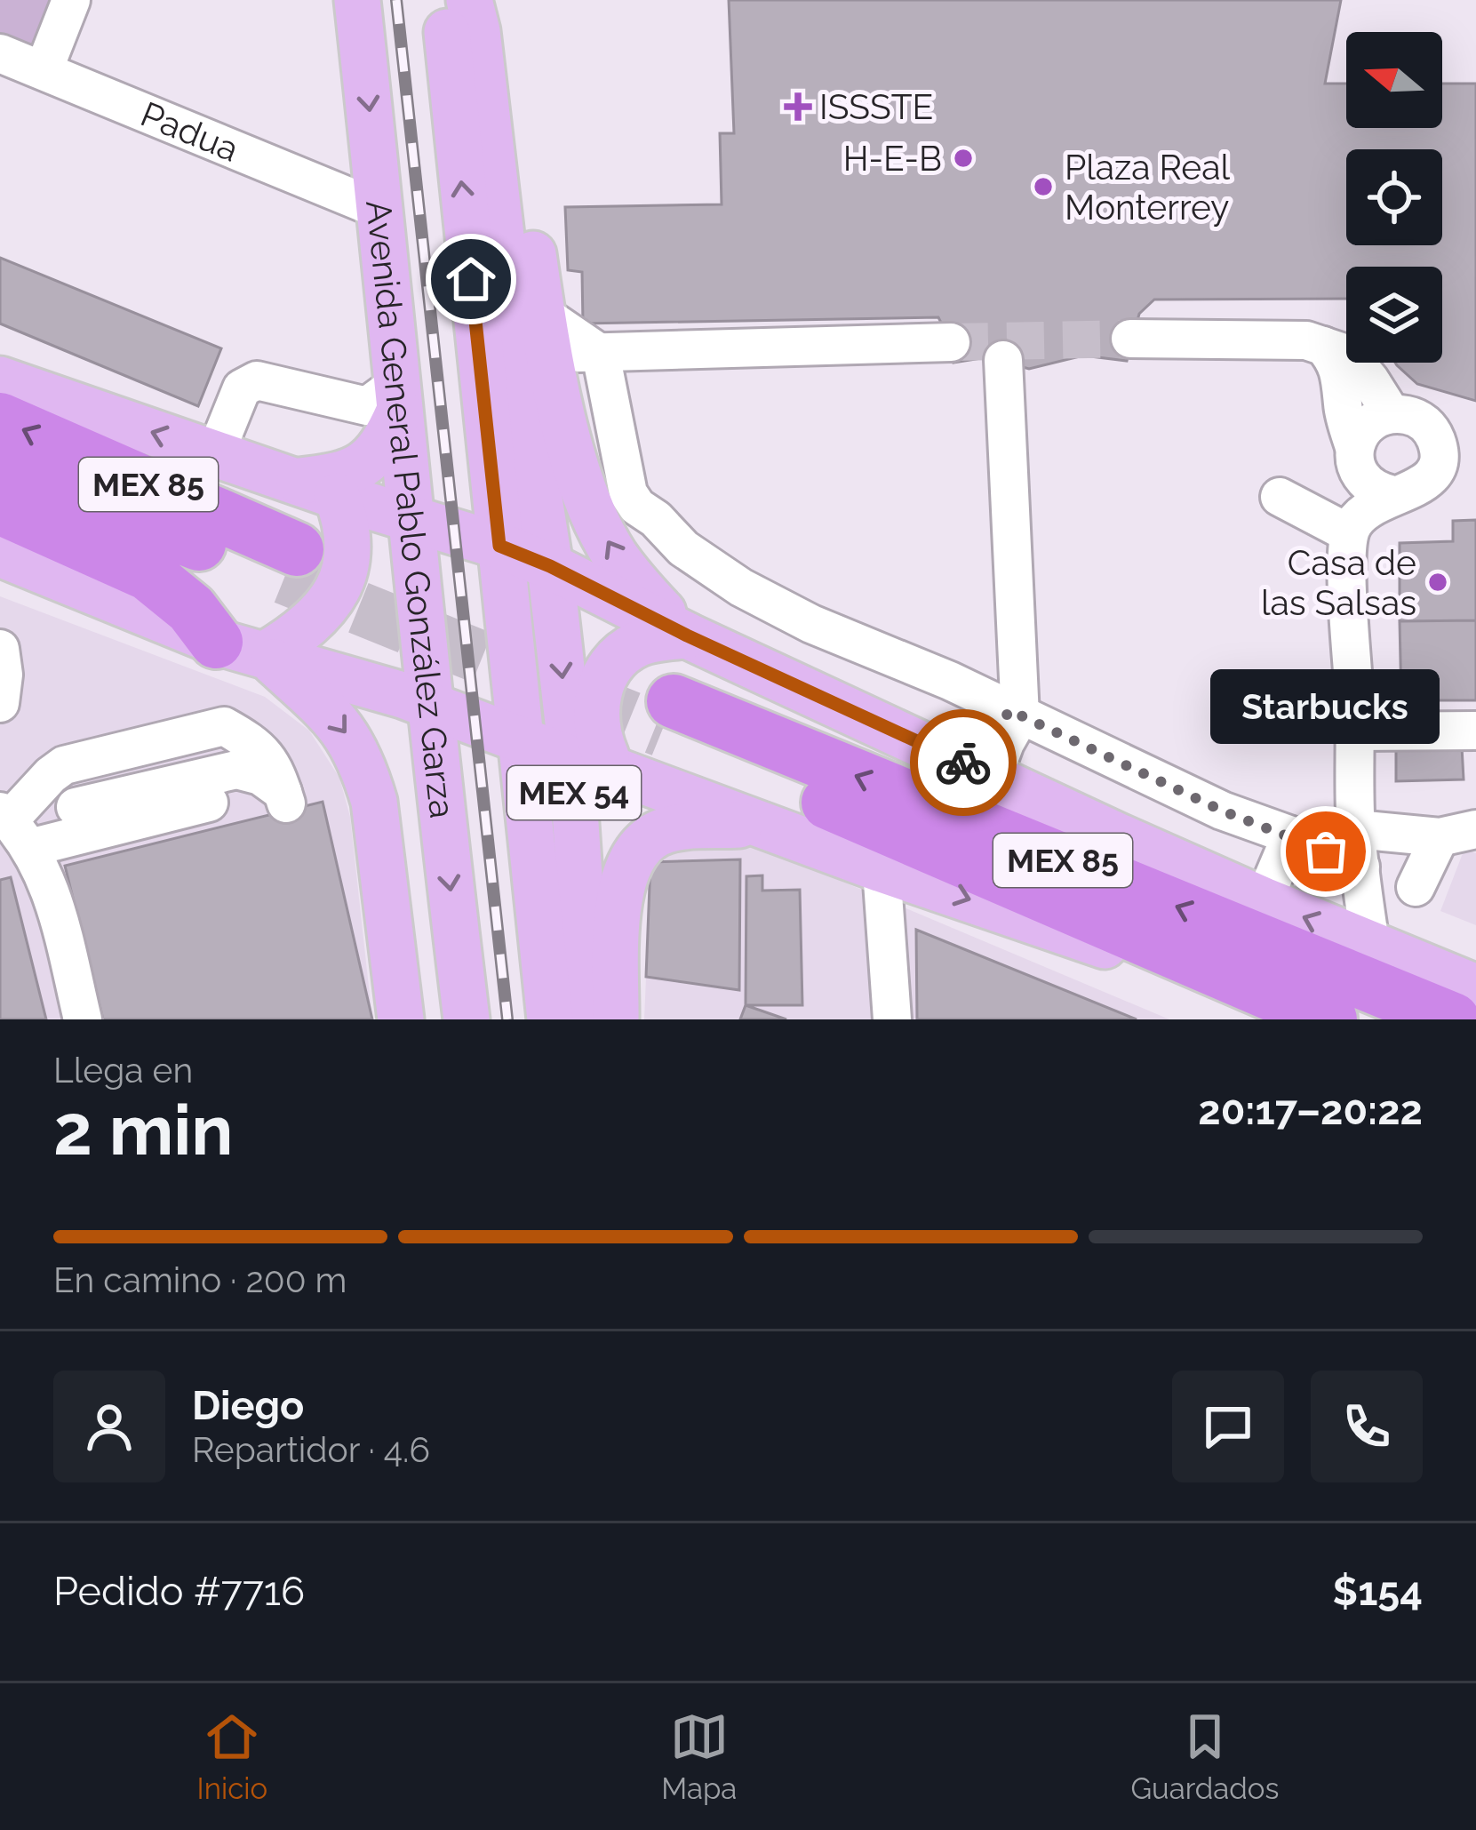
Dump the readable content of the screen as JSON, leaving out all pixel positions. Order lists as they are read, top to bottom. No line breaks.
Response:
{"streets":{"highway":["MEX 85"],"main road":["Avenida General Pablo González Garza","MEX 54"],"street":["Padua"]},"crossings":[["Padua","Avenida General Pablo González Garza"],["MEX 85","Avenida General Pablo González Garza"],["MEX 85","MEX 54"]],"places":{"health":["ISSSTE"],"other":["H-E-B","Plaza Real Monterrey","Casa de las Salsas","Starbucks"]},"north":"left","page":{"bubble":"Starbucks","heading":["2 min","Llega en","20:17–20:22"],"panel":["Diego","Repartidor · 4.6","Pedido #7716","$154"],"bar":"En camino · 200 m","tabs":["Inicio","Mapa","Guardados"]}}
